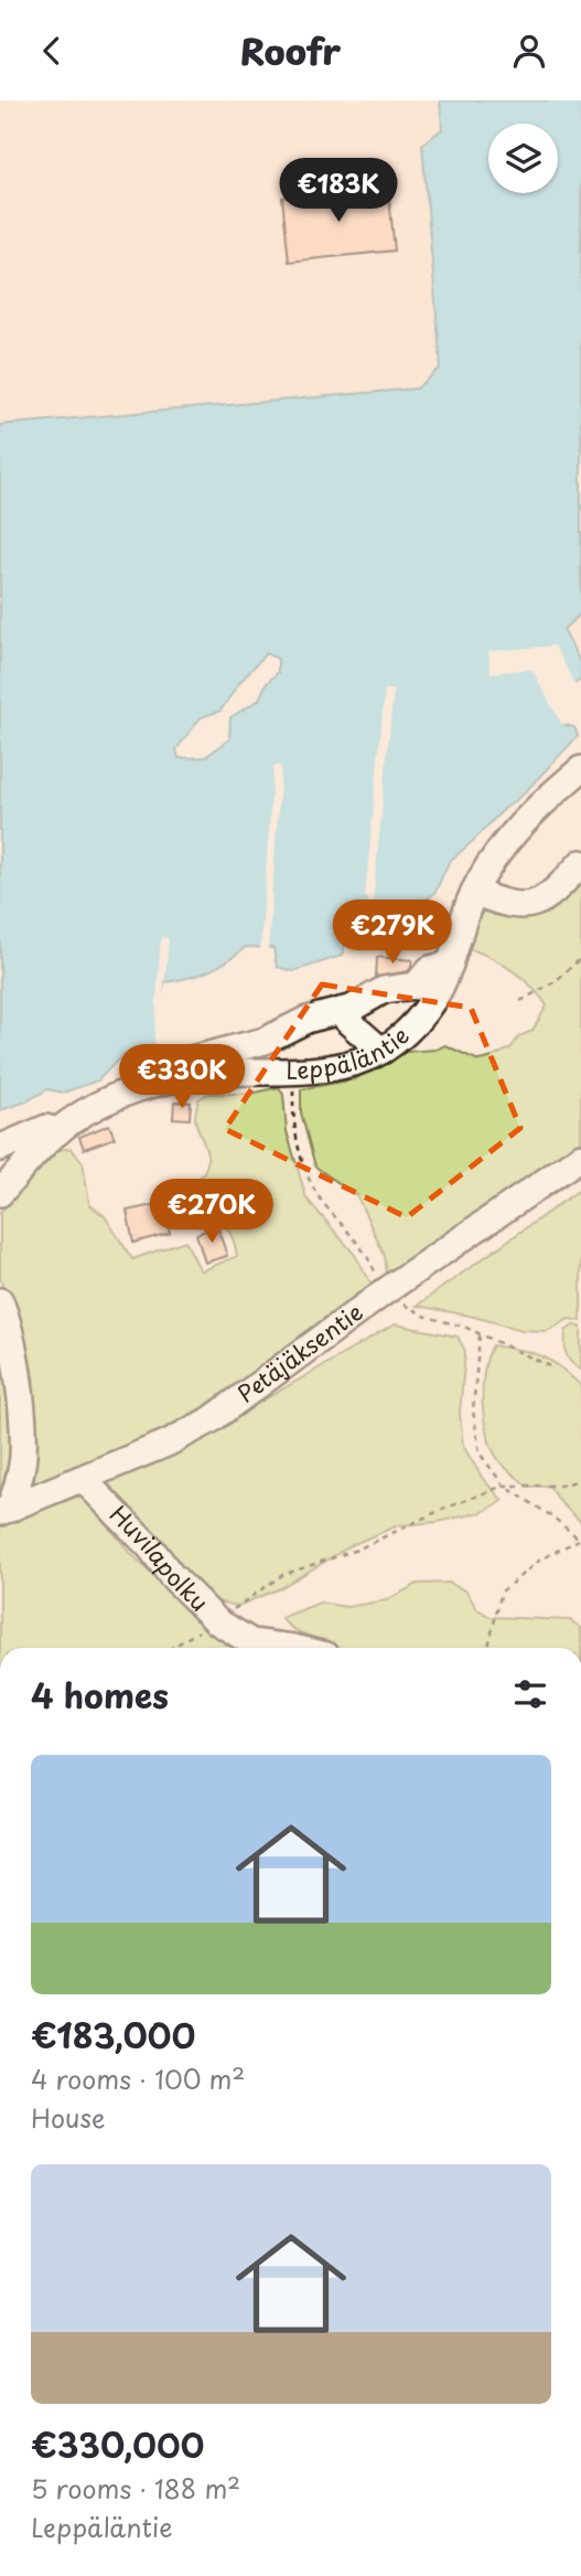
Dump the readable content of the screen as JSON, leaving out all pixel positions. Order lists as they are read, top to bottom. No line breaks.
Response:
{"streets":{"street":["Leppäläntie","Petäjäksentie","Huvilapolku"]},"crossings":[["Petäjäksentie","Huvilapolku"]],"page":{"header":"Roofr","price":["€183K","€279K","€330K","€270K"],"heading":"4 homes","list":[{"name":"€183,000","note":"4 rooms · 100 m² · House"},{"name":"€330,000","note":"5 rooms · 188 m² · Leppäläntie"}]}}
